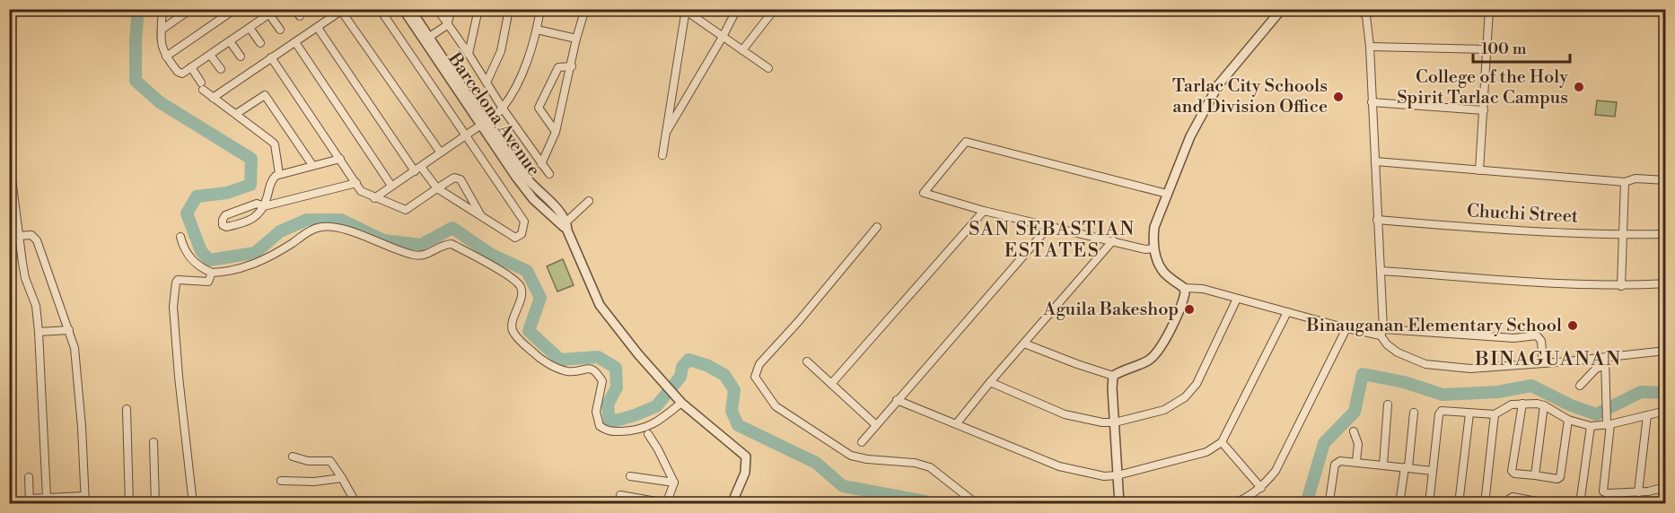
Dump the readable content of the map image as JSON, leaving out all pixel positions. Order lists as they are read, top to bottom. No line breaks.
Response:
{"streets":{"street":["Barcelona Avenue","Chuchi Street"]},"districts":["SAN SEBASTIAN ESTATES","BINAGUANAN"],"places":["College of the Holy Spirit Tarlac Campus","Tarlac City Schools and Division Office","Aguila Bakeshop","Binauganan Elementary School"],"scale_bar":"100 m"}
